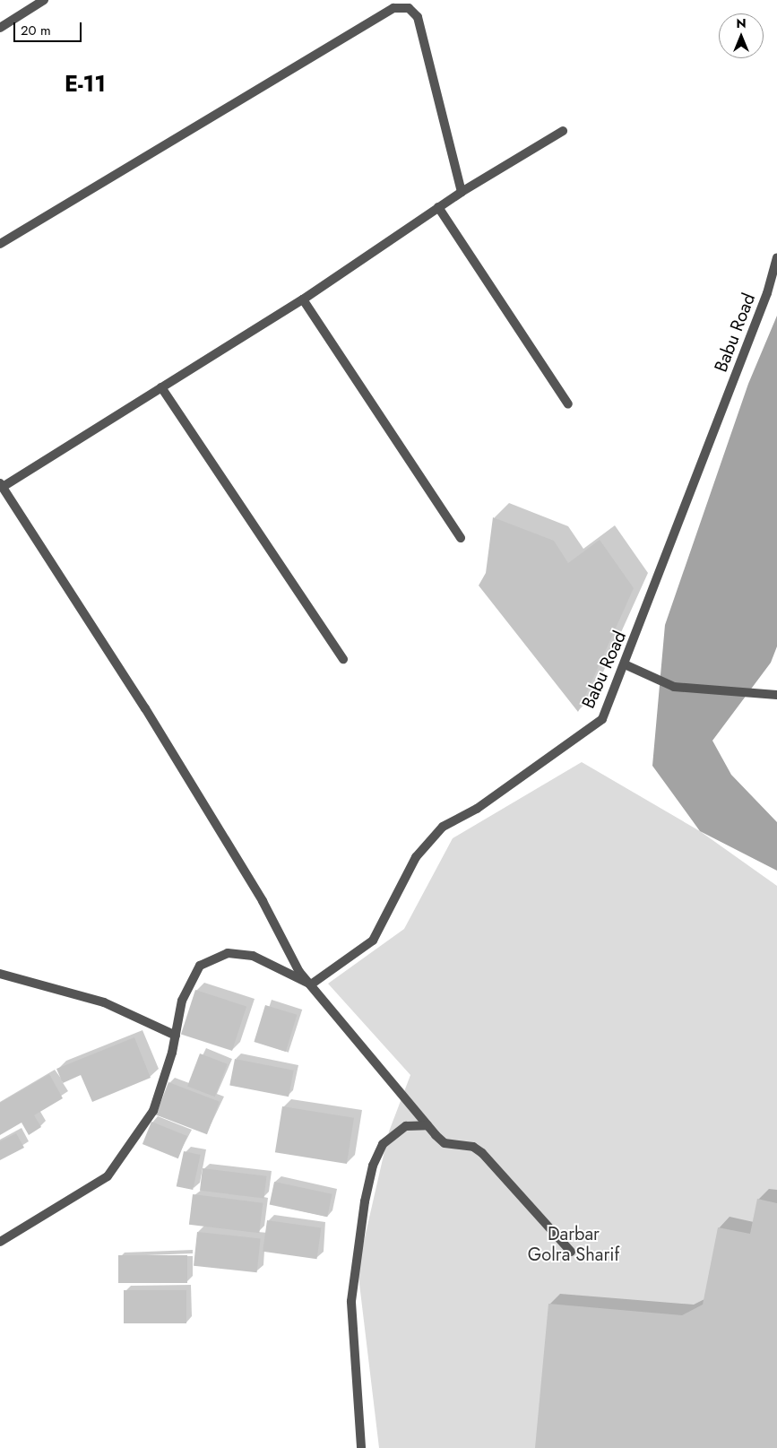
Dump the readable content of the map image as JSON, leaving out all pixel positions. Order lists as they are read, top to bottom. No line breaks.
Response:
{"streets":{"street":["Babu Road"]},"districts":["E-11"],"parks":["Darbar Golra Sharif"],"scale_bar":"20 m","north":"top"}
